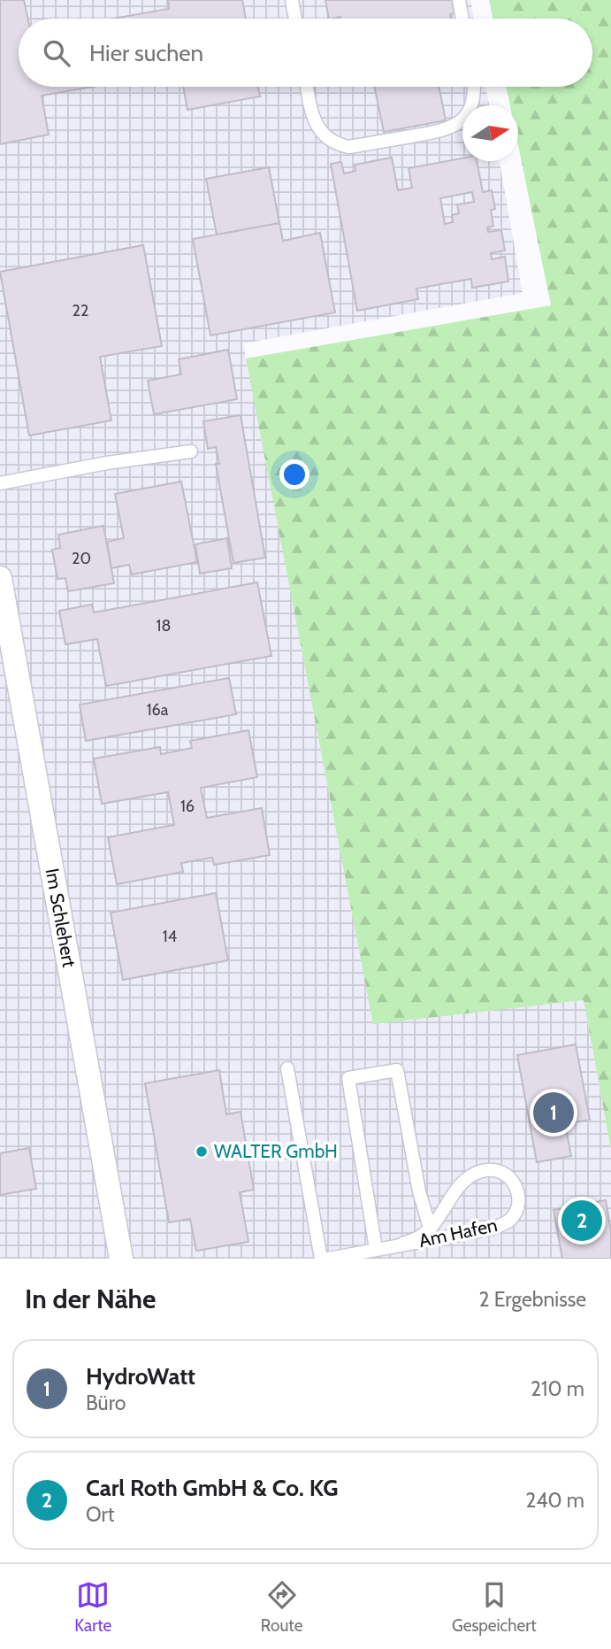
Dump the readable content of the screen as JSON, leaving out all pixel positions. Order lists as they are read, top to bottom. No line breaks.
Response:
{"streets":{"street":["Im Schlehert"],"lane":["Am Hafen"]},"places":["WALTER GmbH"],"house_numbers":["22","20","18","16a","16","14"],"north":"right","page":{"search":"Hier suchen","pins":["1","2"],"heading":["In der Nähe","2 Ergebnisse"],"list":[{"mark":"1","name":"HydroWatt","note":"Büro","value":"210 m"},{"mark":"2","name":"Carl Roth GmbH & Co. KG","note":"Ort","value":"240 m"}],"nav":["Karte","Route","Gespeichert"]}}
